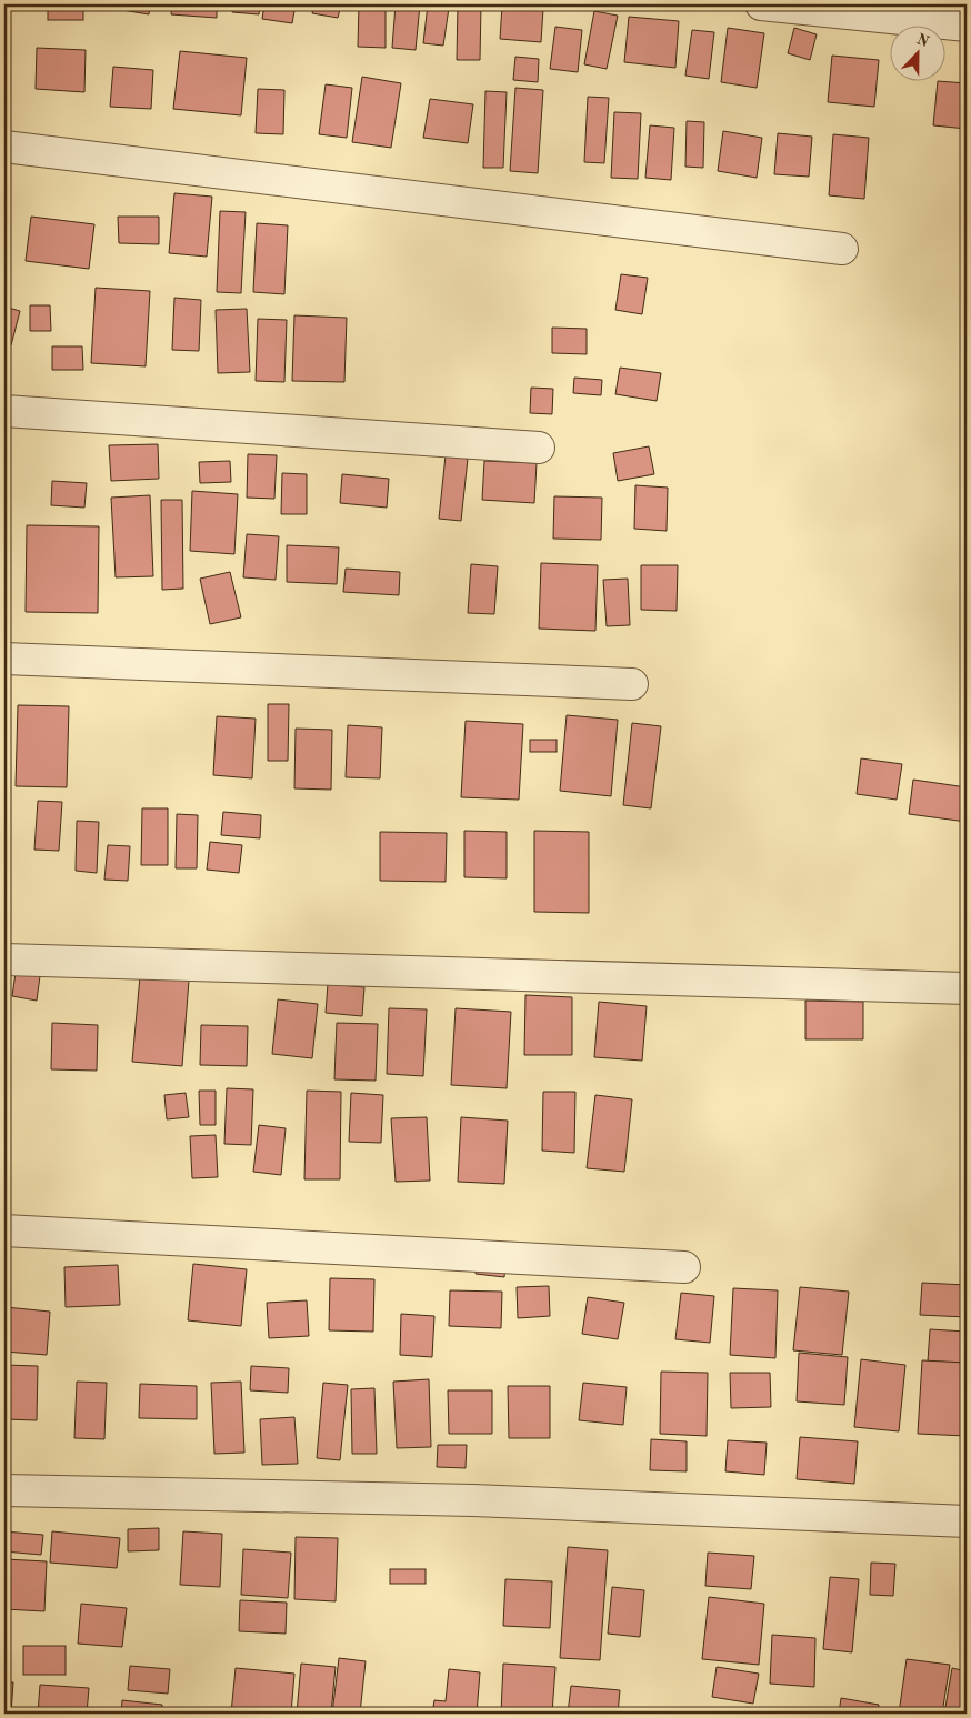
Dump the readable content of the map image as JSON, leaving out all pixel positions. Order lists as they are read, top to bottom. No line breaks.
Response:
{"north":"top"}
